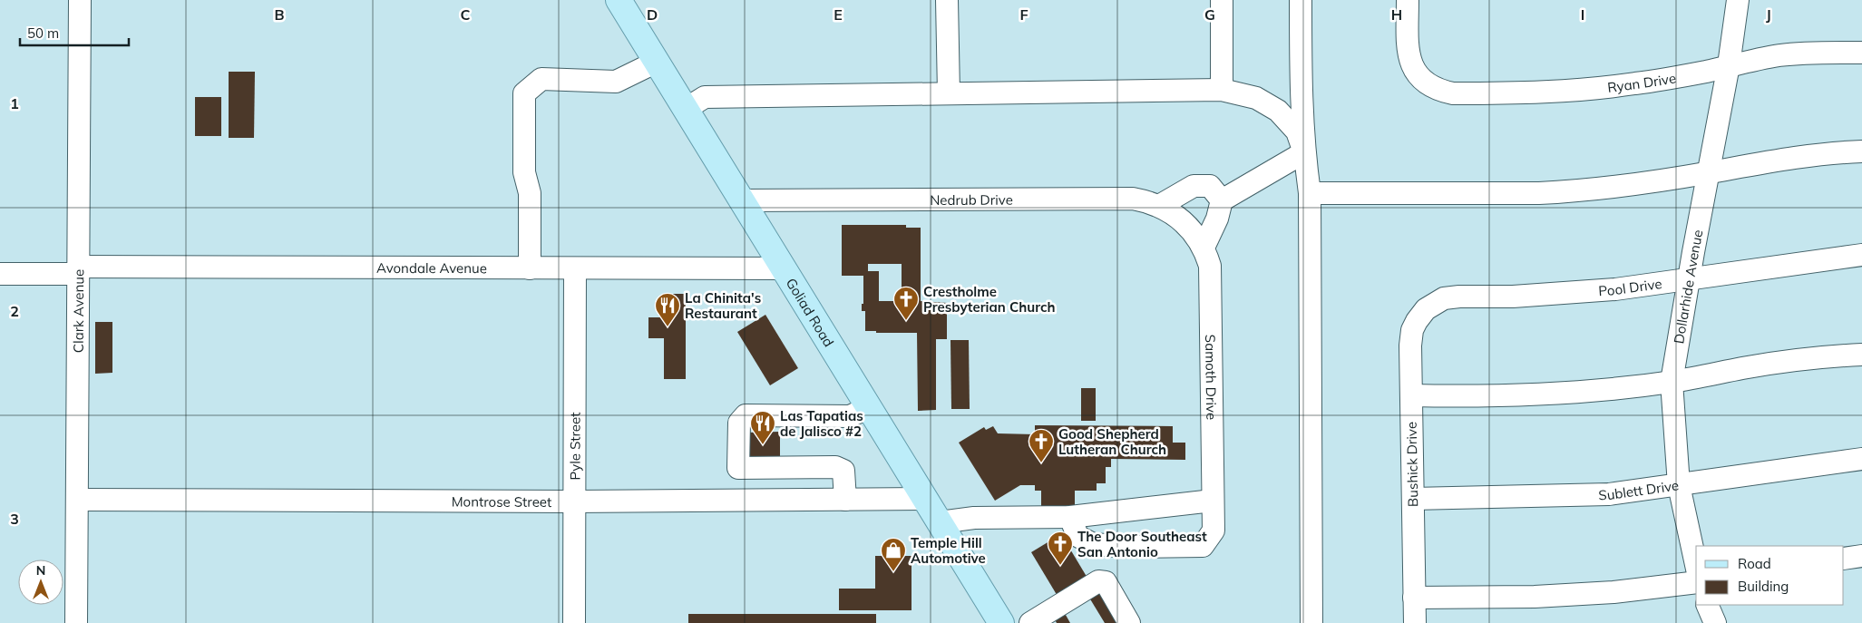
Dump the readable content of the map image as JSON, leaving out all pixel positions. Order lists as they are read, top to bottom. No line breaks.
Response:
{"streets":{"main road":["Goliad Road"],"street":["Ryan Drive","Nedrub Drive","Avondale Avenue","Pool Drive","Dollarhide Avenue","Clark Avenue","Samoth Drive","Pyle Street","Bushick Drive","Sublett Drive","Montrose Street"]},"crossings":[["Ryan Drive","Dollarhide Avenue"],["Nedrub Drive","Goliad Road"],["Nedrub Drive","Samoth Drive"],["Avondale Avenue","Clark Avenue"],["Avondale Avenue","Goliad Road"],["Avondale Avenue","Pyle Street"],["Pool Drive","Dollarhide Avenue"],["Pool Drive","Bushick Drive"],["Dollarhide Avenue","Sublett Drive"],["Clark Avenue","Montrose Street"],["Goliad Road","Montrose Street"],["Pyle Street","Montrose Street"],["Bushick Drive","Sublett Drive"]],"places":{"church":["Crestholme Presbyterian Church","Good Shepherd Lutheran Church","The Door Southeast San Antonio"],"restaurant":["La Chinita's Restaurant","Las Tapatias de Jalisco #2"],"shop":["Temple Hill Automotive"]},"legend":["Road","Building"],"scale_bar":"50 m","north":"top","grid":{"columns":["B","C","D","E","F","G","H","I","J"],"rows":["1","2","3"]}}
